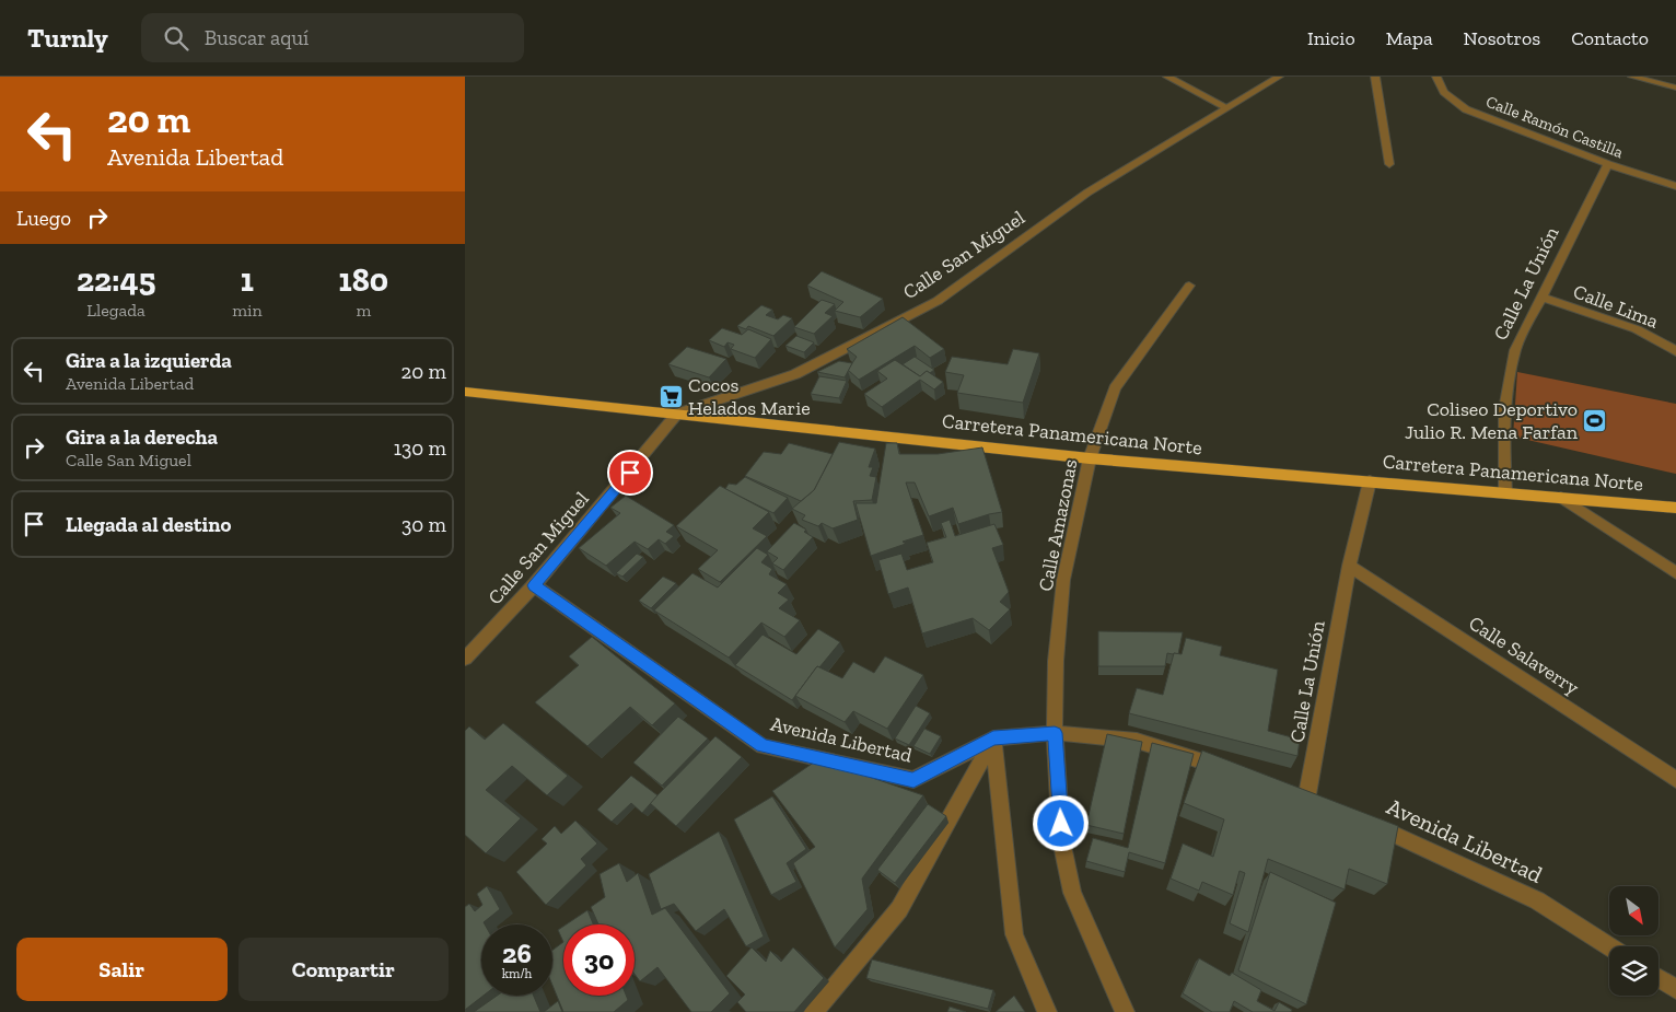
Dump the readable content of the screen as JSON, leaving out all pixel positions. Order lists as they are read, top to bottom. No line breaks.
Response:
{"streets":{"highway":["Carretera Panamericana Norte"],"street":["Calle Ramón Castilla","Calle San Miguel","Calle La Unión","Calle Lima","Calle Amazonas","Calle Salaverry","Avenida Libertad"]},"crossings":[["Calle Ramón Castilla","Calle La Unión"],["Calle San Miguel","Carretera Panamericana Norte"],["Calle San Miguel","Avenida Libertad"],["Calle La Unión","Calle Lima"],["Calle La Unión","Carretera Panamericana Norte"],["Calle La Unión","Calle Salaverry"],["Carretera Panamericana Norte","Calle Amazonas"],["Calle Amazonas","Avenida Libertad"]],"places":{"supermarket":["Cocos Helados Marie"],"sports":["Coliseo Deportivo Julio R. Mena Farfan"]},"north":"bottom right","page":{"header":"Turnly","search":"Buscar aquí","nav":["Inicio","Mapa","Nosotros","Contacto"],"turn":["20 m","Avenida Libertad"],"then":"Luego","eta":["22:45","Llegada","1","min","180","m"],"list":[{"name":"Gira a la izquierda","note":"Avenida Libertad","value":"20 m"},{"name":"Gira a la derecha","note":"Calle San Miguel","value":"130 m"},{"name":"Llegada al destino","value":"30 m"}],"speed":"26 km/h","limit":"30","buttons":["Salir","Compartir"]}}
